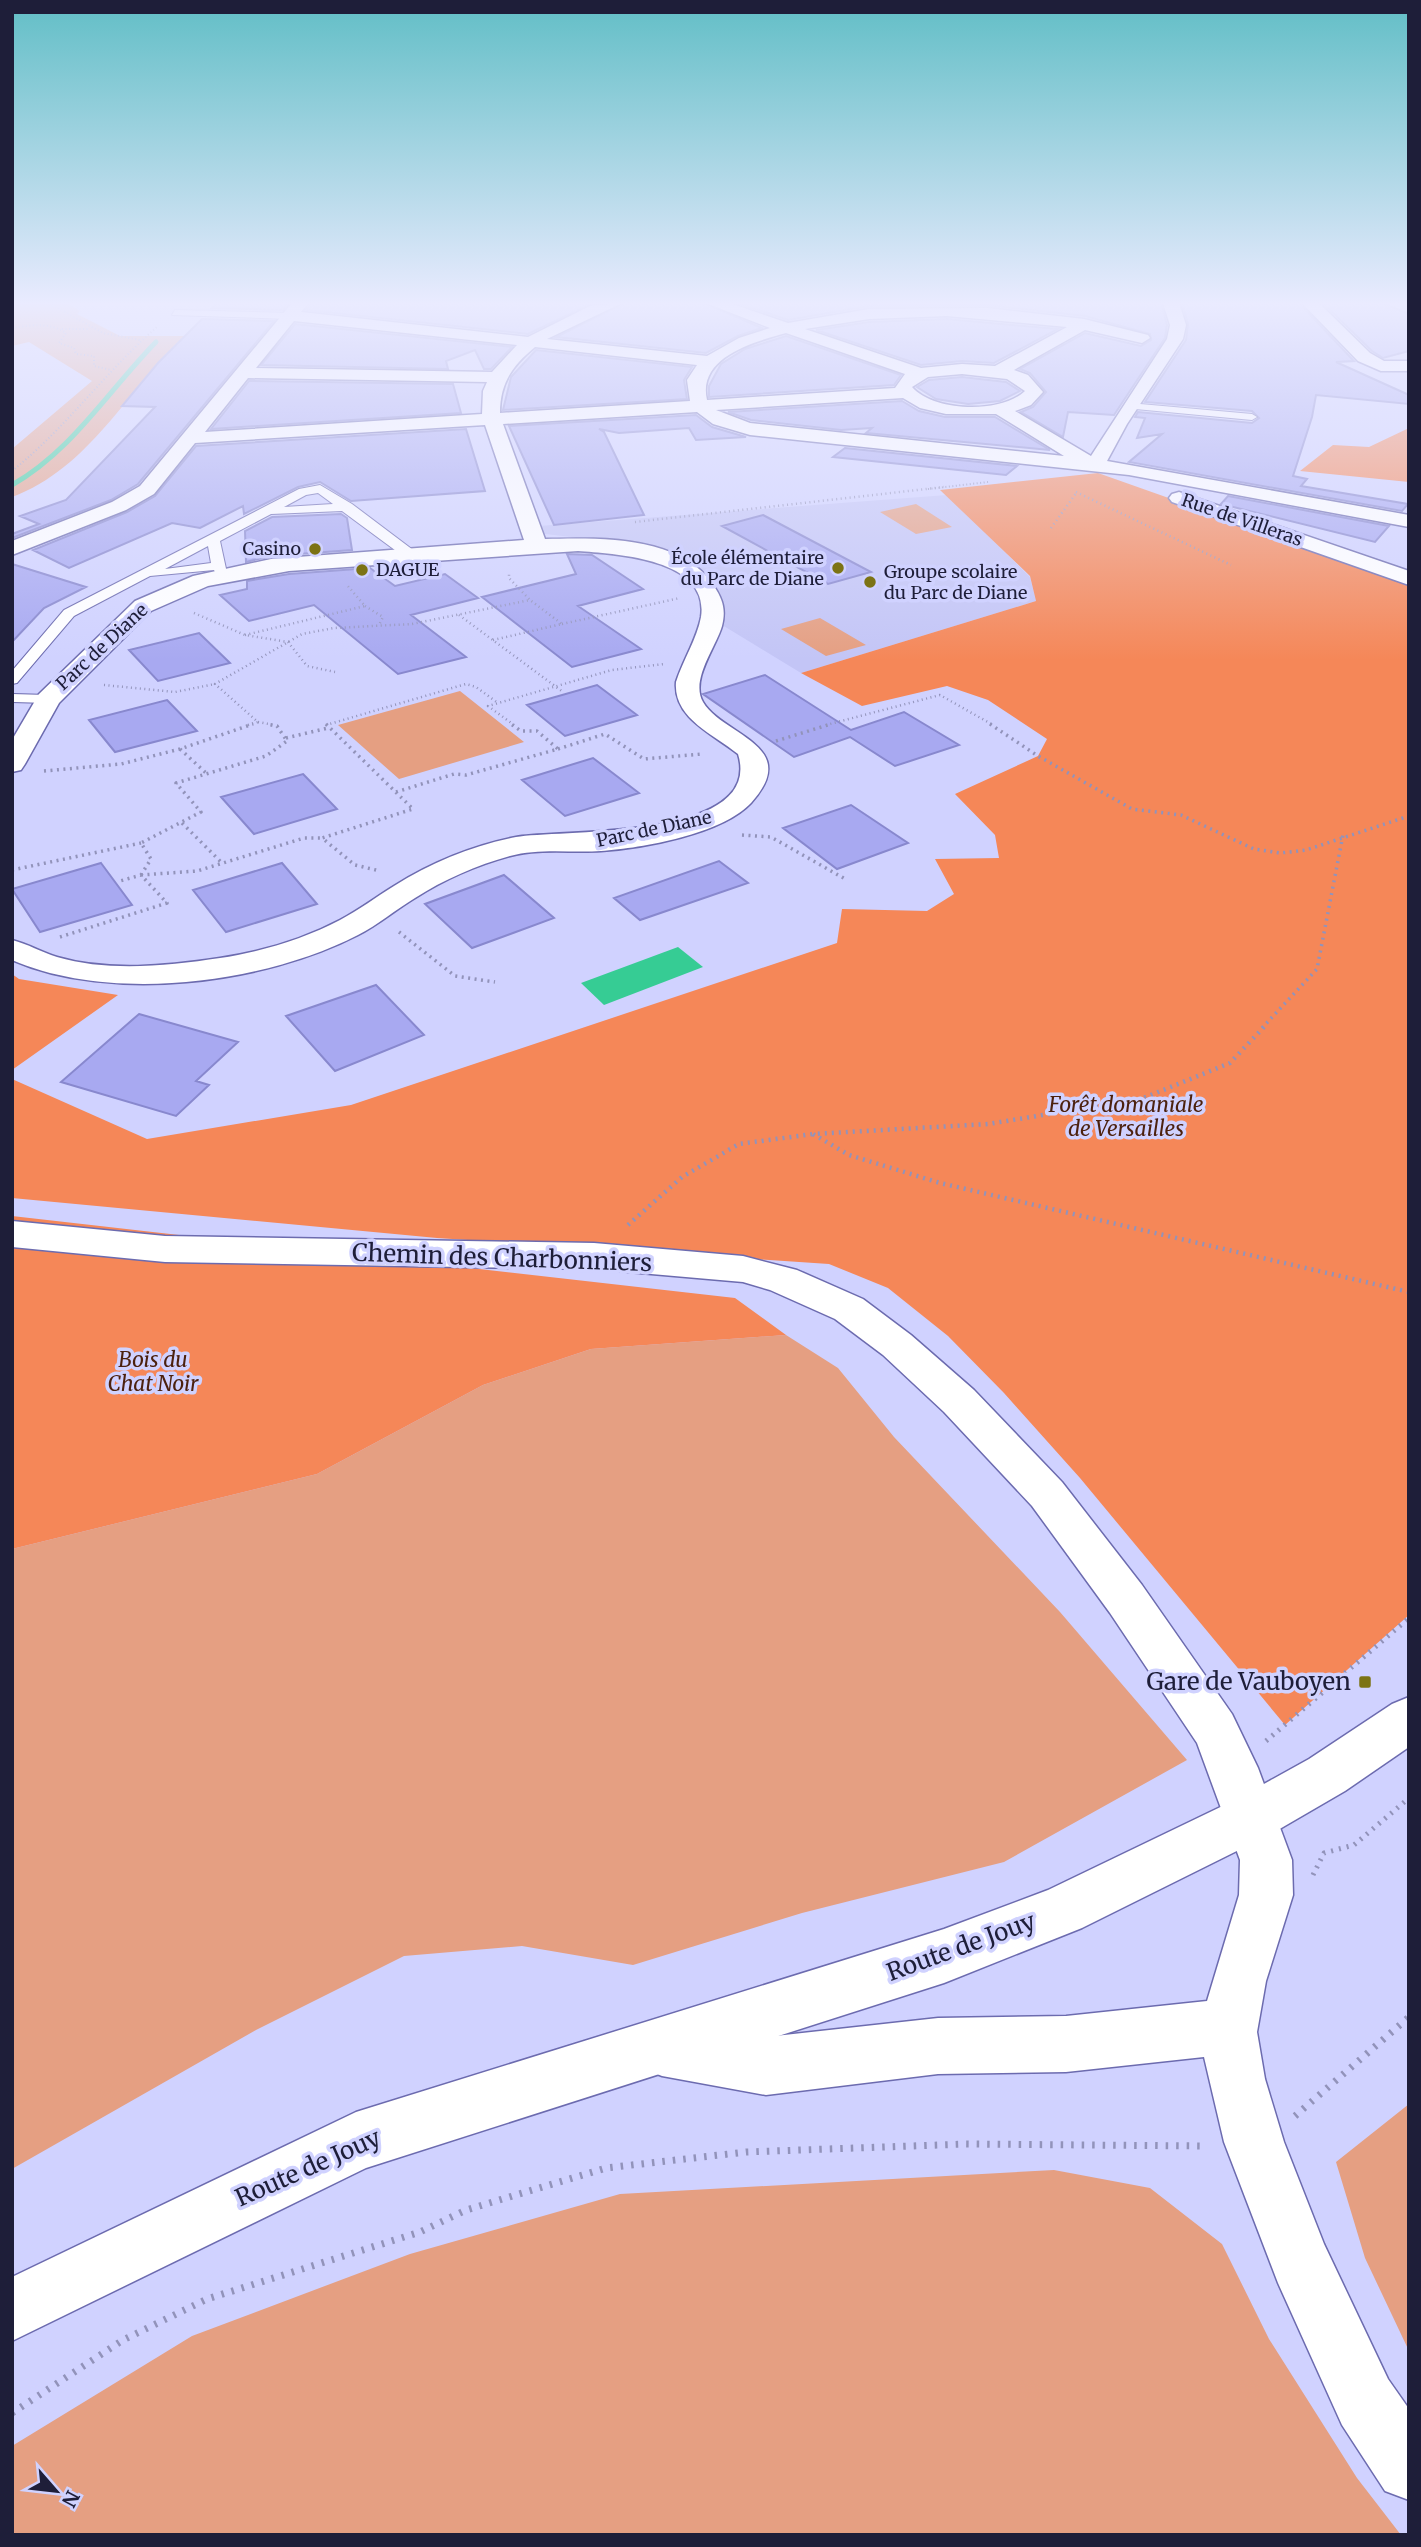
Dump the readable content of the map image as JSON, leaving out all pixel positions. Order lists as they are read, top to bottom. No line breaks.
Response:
{"streets":{"street":["Rue de Villeras","Parc de Diane","Chemin des Charbonniers","Route de Jouy"]},"crossings":[["Chemin des Charbonniers","Route de Jouy"]],"parks":["Forêt domaniale de Versailles","Bois du Chat Noir"],"places":{"other":["Casino","École élémentaire du Parc de Diane","DAGUE","Groupe scolaire du Parc de Diane"],"transit":["Gare de Vauboyen"]},"north":"bottom right"}
